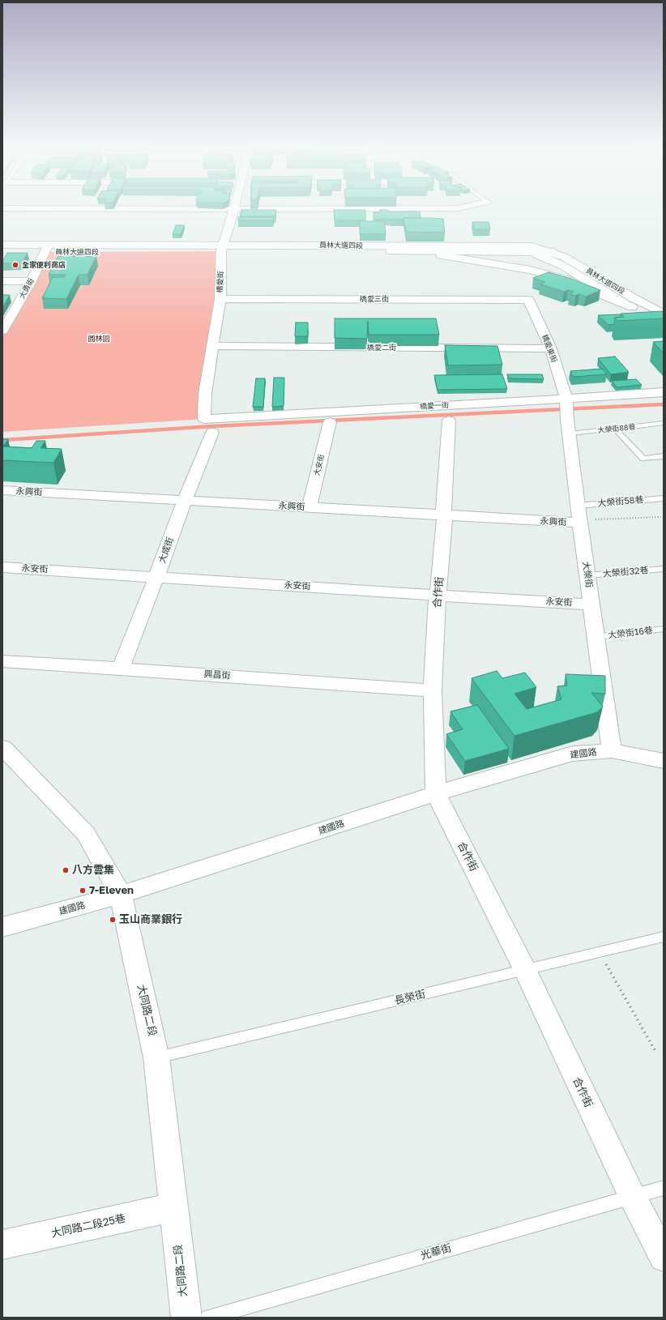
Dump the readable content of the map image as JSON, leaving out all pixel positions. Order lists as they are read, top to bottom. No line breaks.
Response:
{"streets":{"street":["員林大道四段","橋愛街","大勇街","橋愛三街","橋愛二街","橋愛東街","橋愛一街","大安街","永興街","大成街","永安街","大榮街","合作街","興昌街","建國路","大同路二段","大同路二段25巷"],"lane":["大榮街88巷","大榮街58巷","大榮街32巷","大榮街16巷","長榮街","光華街"]},"crossings":[["員林大道四段","橋愛街"],["員林大道四段","大勇街"],["橋愛街","橋愛三街"],["橋愛街","橋愛二街"],["橋愛街","橋愛一街"],["橋愛三街","橋愛東街"],["橋愛二街","橋愛東街"],["橋愛東街","橋愛一街"],["橋愛東街","大榮街"],["橋愛一街","大榮街"],["大榮街88巷","大榮街"],["大安街","永興街"],["永興街","大榮街58巷"],["永興街","大成街"],["永興街","大榮街"],["永興街","合作街"],["大榮街58巷","大榮街"],["大成街","永安街"],["大成街","興昌街"],["永安街","大榮街"],["永安街","合作街"],["大榮街32巷","大榮街"],["大榮街","大榮街16巷"],["大榮街","建國路"],["合作街","興昌街"],["合作街","建國路"],["合作街","長榮街"],["合作街","光華街"],["建國路","大同路二段"],["長榮街","大同路二段"],["大同路二段","大同路二段25巷"]],"parks":["圓林園"],"places":["全家便利商店","八方雲集","7-Eleven","玉山商業銀行"]}
